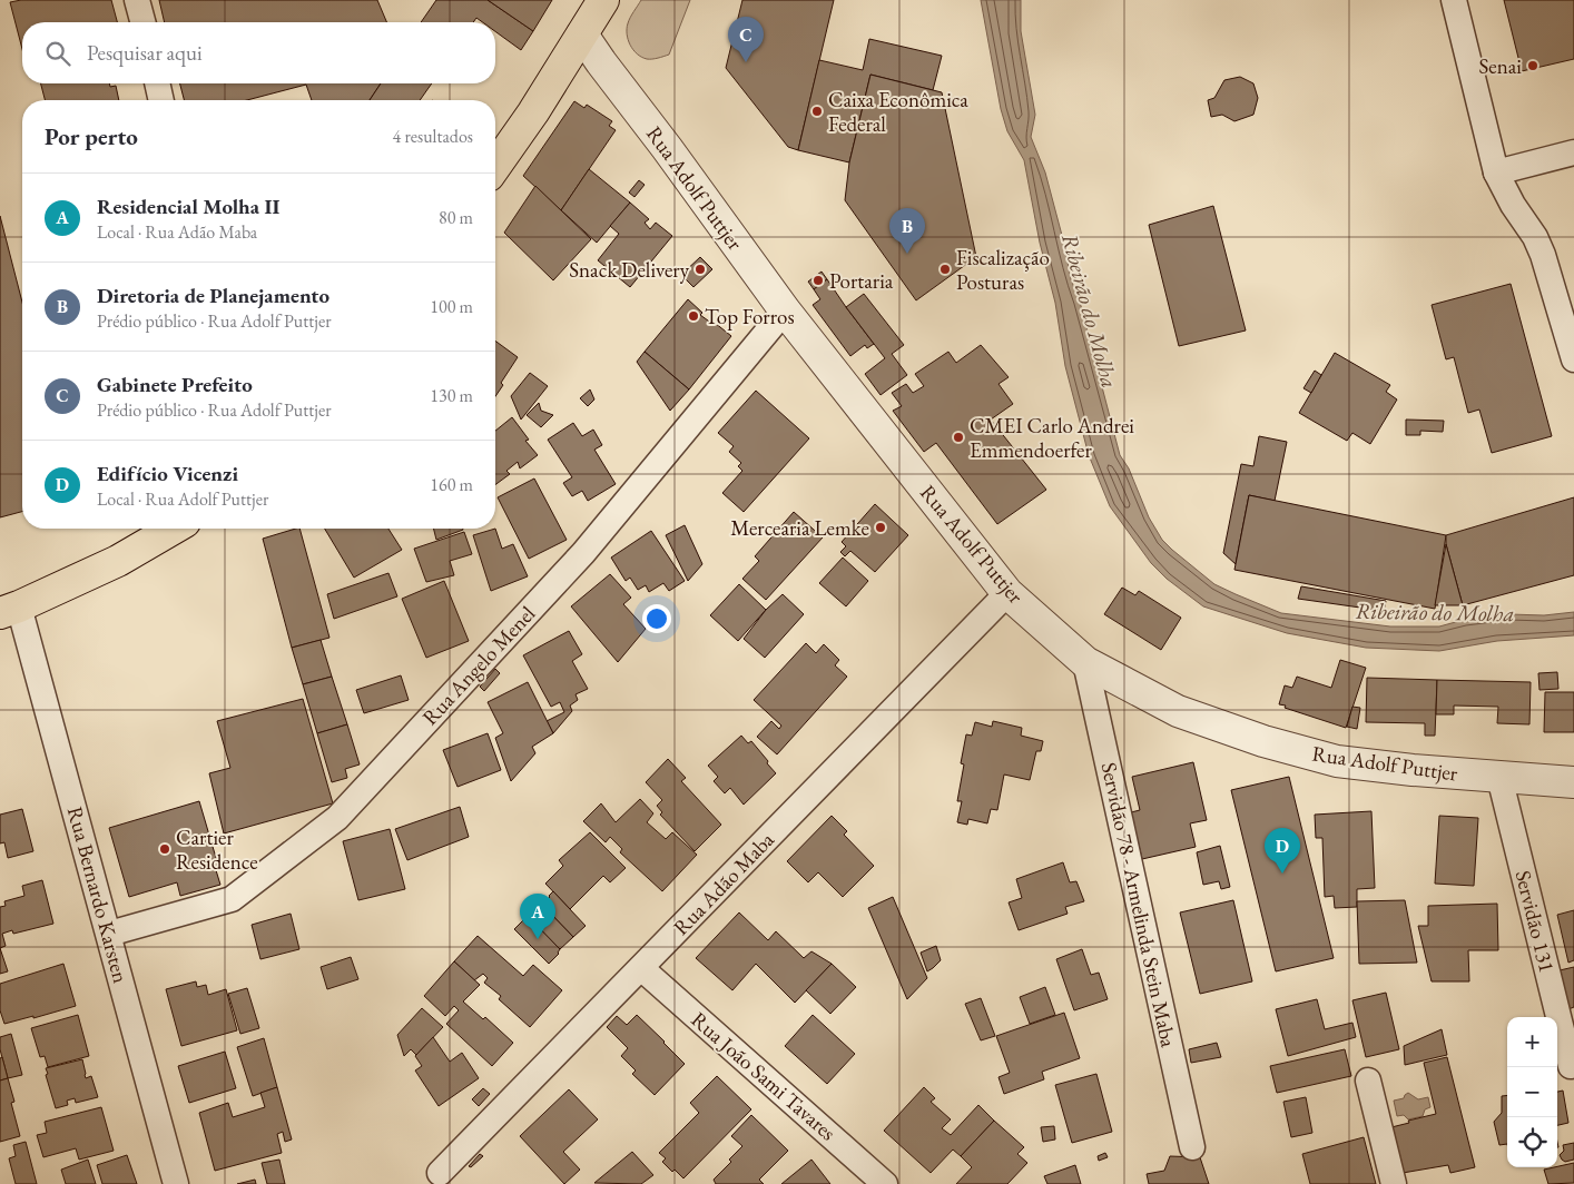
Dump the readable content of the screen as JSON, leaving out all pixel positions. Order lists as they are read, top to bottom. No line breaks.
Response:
{"streets":{"street":["Rua Adolf Puttjer","Rua Angelo Menel","Rua Adão Maba","Rua Bernardo Karsten","Servidão 78 - Armelinda Stein Maba","Servidão 131","Rua João Sami Tavares"]},"crossings":[["Rua Adolf Puttjer","Rua Angelo Menel"],["Rua Adolf Puttjer","Rua Adão Maba"],["Rua Adolf Puttjer","Servidão 78 - Armelinda Stein Maba"],["Rua Adolf Puttjer","Servidão 131"],["Rua Angelo Menel","Rua Bernardo Karsten"],["Rua Adão Maba","Rua João Sami Tavares"]],"water":["Ribeirão do Molha"],"places":["Senai","Caixa Econômica Federal","Snack Delivery","Fiscalização Posturas","Portaria","Top Forros","CMEI Carlo Andrei Emmendoerfer","Mercearia Lemke","Cartier Residence"],"page":{"pins":["C","B","D","A"],"search":"Pesquisar aqui","heading":["Por perto","4 resultados"],"list":[{"mark":"A","name":"Residencial Molha II","note":"Local · Rua Adão Maba","value":"80 m"},{"mark":"B","name":"Diretoria de Planejamento","note":"Prédio público · Rua Adolf Puttjer","value":"100 m"},{"mark":"C","name":"Gabinete Prefeito","note":"Prédio público · Rua Adolf Puttjer","value":"130 m"},{"mark":"D","name":"Edifício Vicenzi","note":"Local · Rua Adolf Puttjer","value":"160 m"}],"map_buttons":["+","−"]}}
